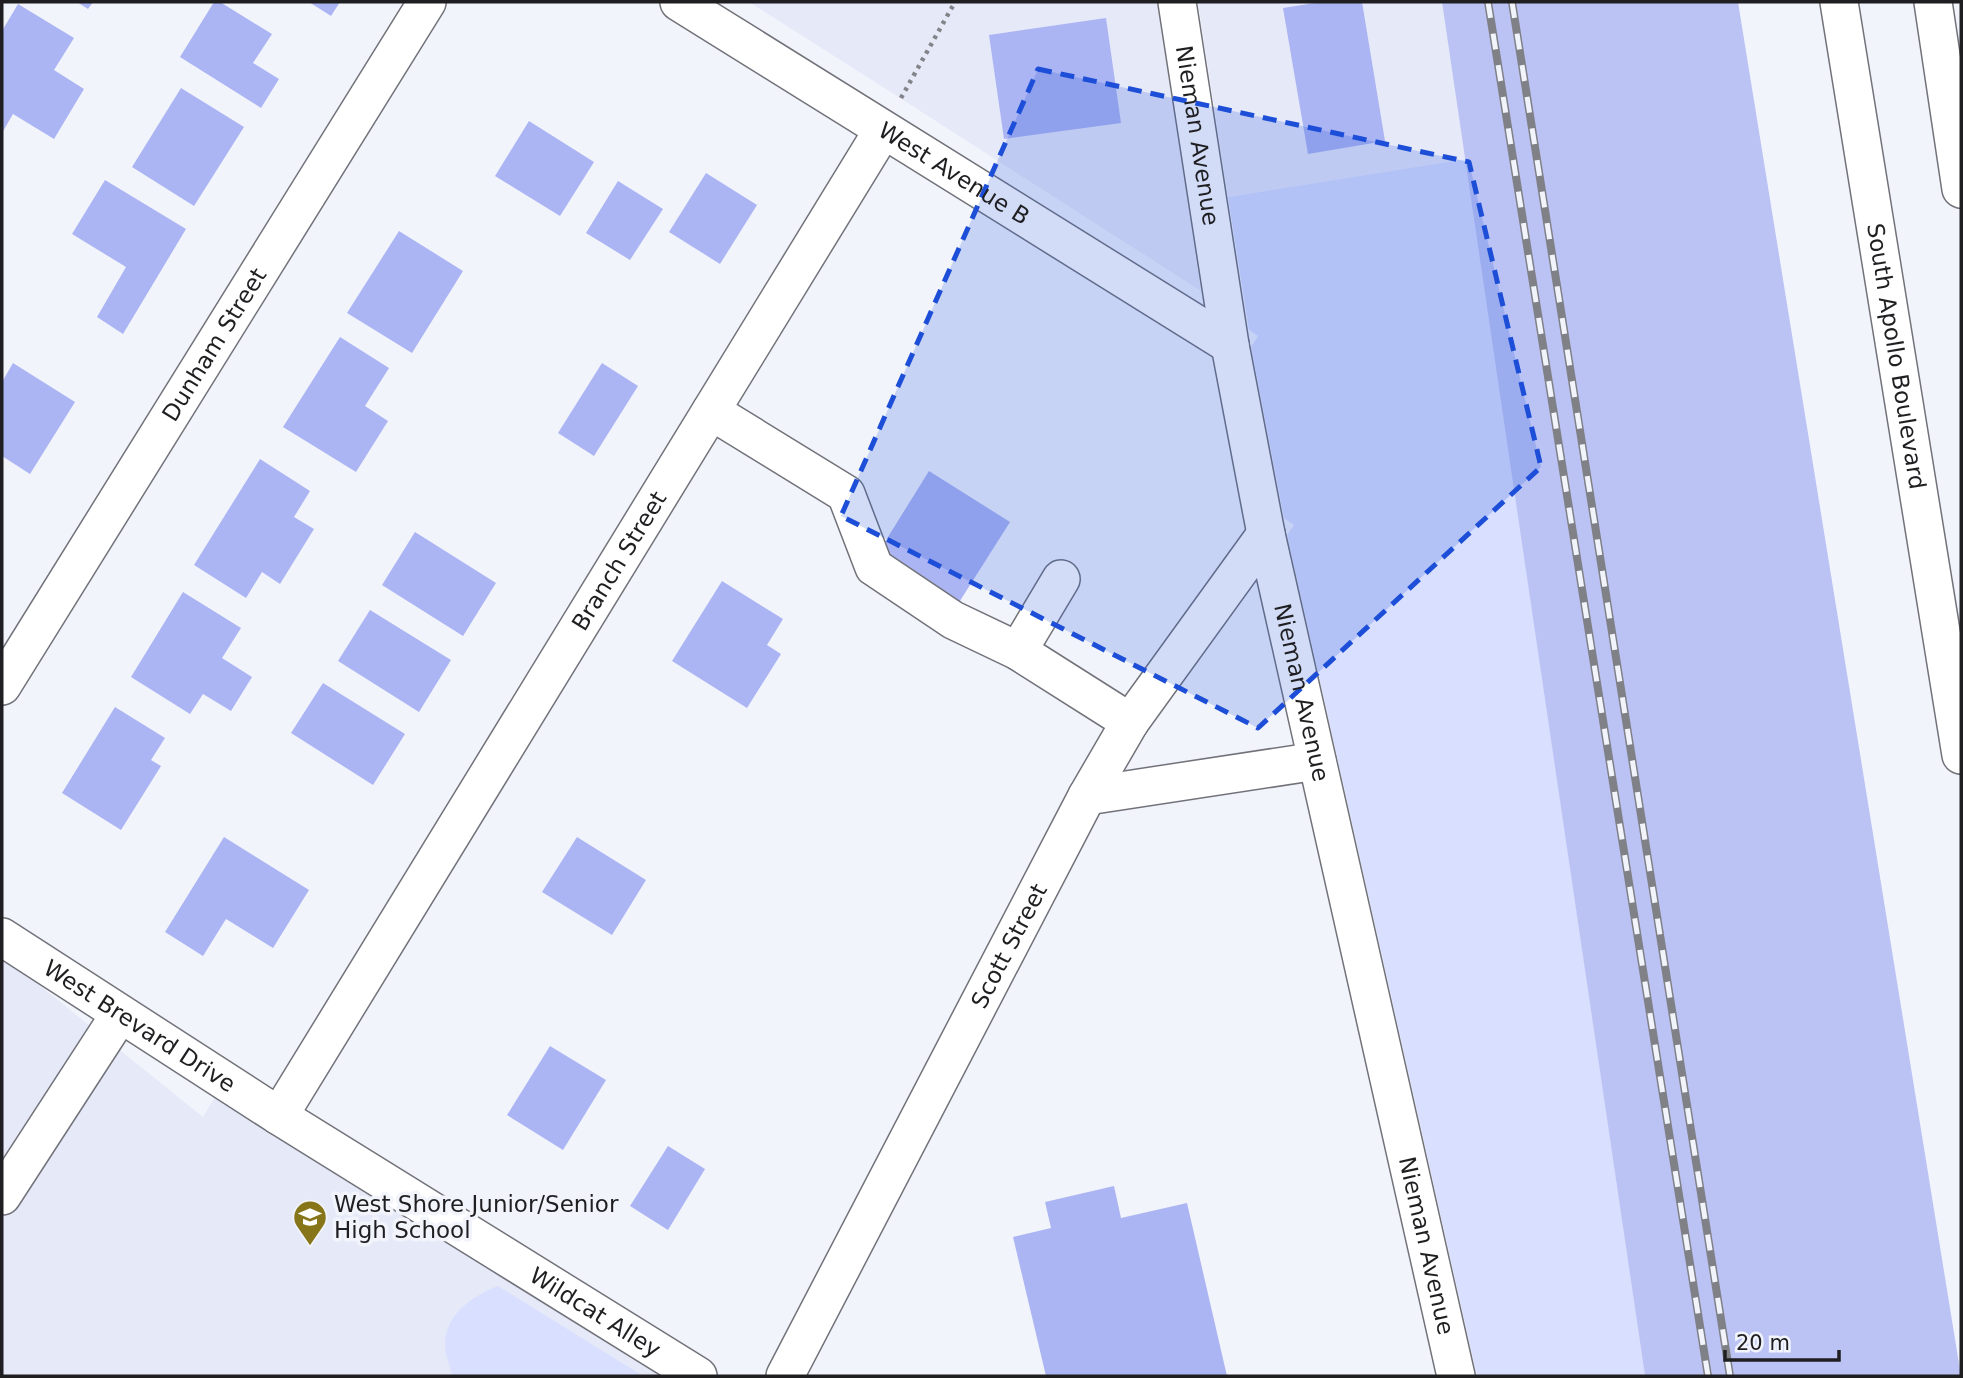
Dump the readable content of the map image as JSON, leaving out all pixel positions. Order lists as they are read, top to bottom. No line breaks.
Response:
{"streets":{"street":["Nieman Avenue","West Avenue B","Dunham Street","South Apollo Boulevard","Branch Street","Scott Street","West Brevard Drive","Wildcat Alley"]},"crossings":[["Nieman Avenue","West Avenue B"],["Nieman Avenue","Scott Street"],["West Avenue B","Branch Street"],["Branch Street","West Brevard Drive"],["Branch Street","Wildcat Alley"],["West Brevard Drive","Wildcat Alley"]],"places":{"school or university":["West Shore Junior/Senior High School"]},"scale_bar":"20 m"}
